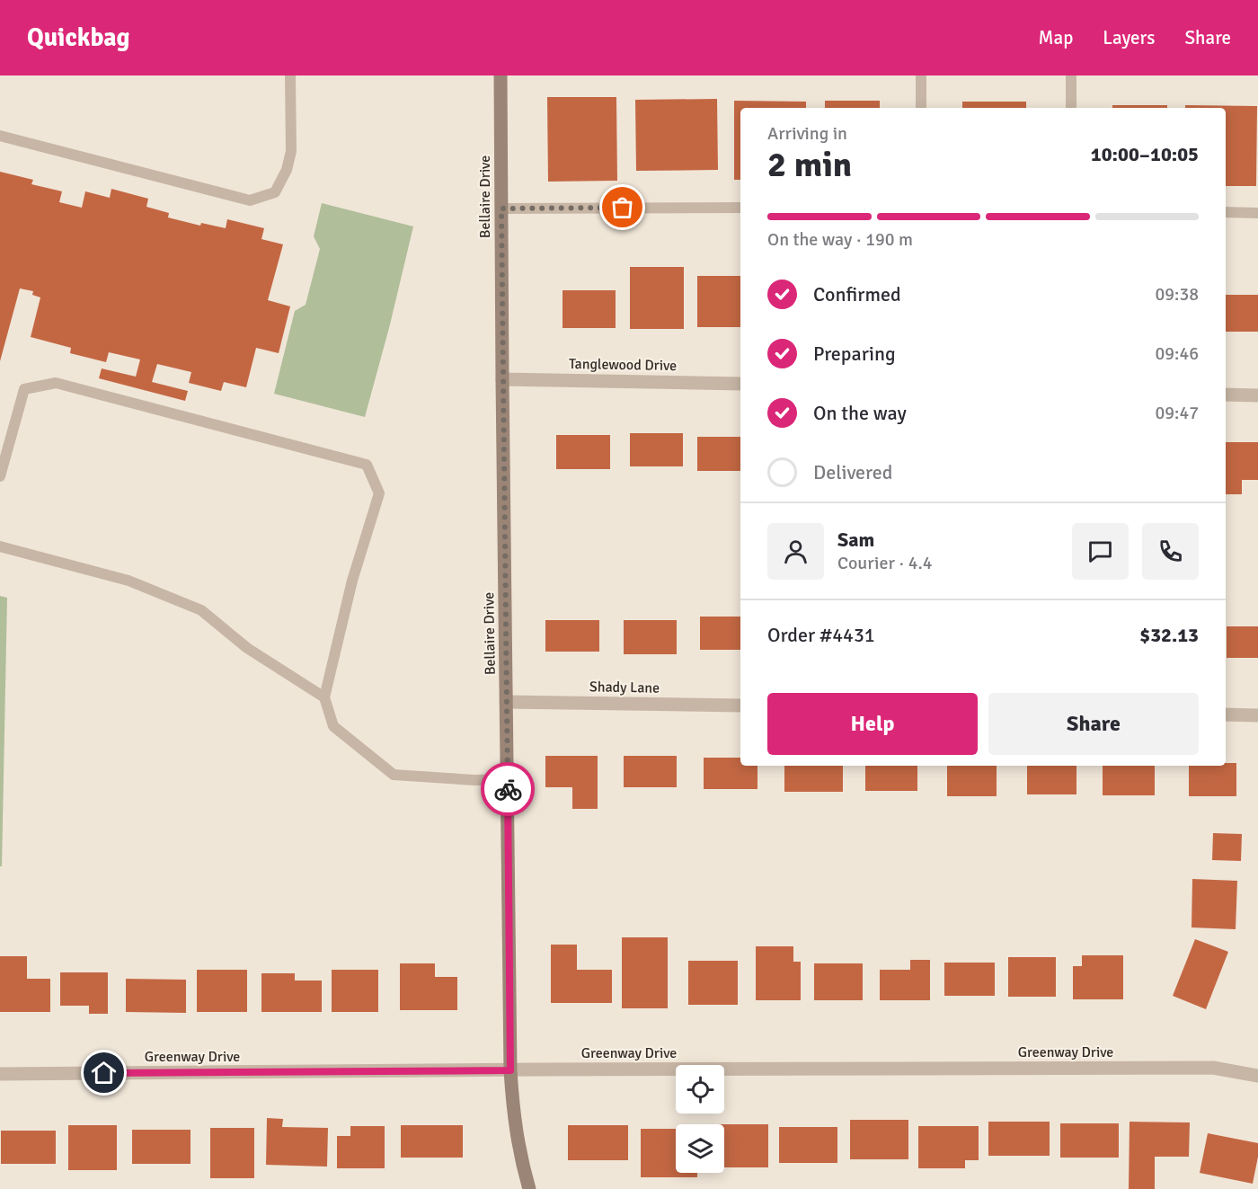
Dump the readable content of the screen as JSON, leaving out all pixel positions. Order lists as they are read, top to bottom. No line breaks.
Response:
{"streets":{"street":["Bellaire Drive","Tanglewood Drive","Shady Lane","Greenway Drive"]},"crossings":[["Bellaire Drive","Tanglewood Drive"],["Bellaire Drive","Shady Lane"],["Bellaire Drive","Greenway Drive"]],"page":{"header":"Quickbag","nav":["Map","Layers","Share"],"heading":["2 min","Arriving in","10:00–10:05"],"panel":["Sam","Courier · 4.4","Order #4431","$32.13"],"bar":"On the way · 190 m","list":[["Confirmed","09:38"],["Preparing","09:46"],["On the way","09:47"],"Delivered"],"buttons":["Help","Share"]}}
